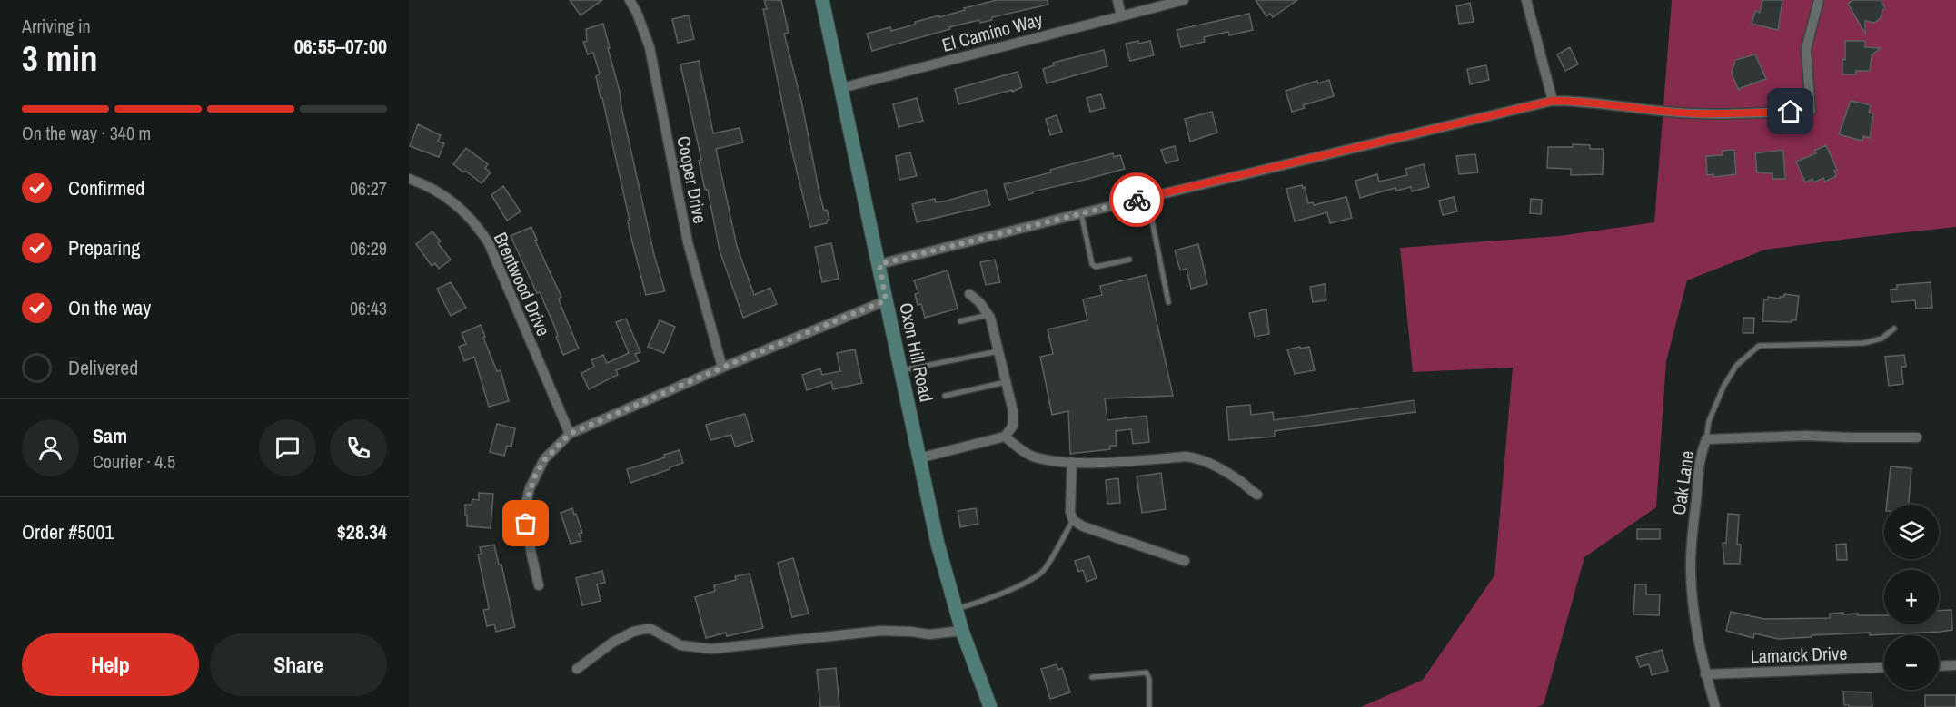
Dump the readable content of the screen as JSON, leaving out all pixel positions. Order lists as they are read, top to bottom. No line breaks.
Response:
{"streets":{"main road":["Oxon Hill Road"],"street":["El Camino Way","Cooper Drive","Brentwood Drive","Oak Lane","Lamarck Drive"]},"crossings":[["El Camino Way","Oxon Hill Road"],["Oak Lane","Lamarck Drive"]],"page":{"heading":["3 min","Arriving in","06:55–07:00"],"panel":["Sam","Courier · 4.5","Order #5001","$28.34"],"bar":"On the way · 340 m","list":[["Confirmed","06:27"],["Preparing","06:29"],["On the way","06:43"],"Delivered"],"map_buttons":["+","−"],"buttons":["Help","Share"]}}
